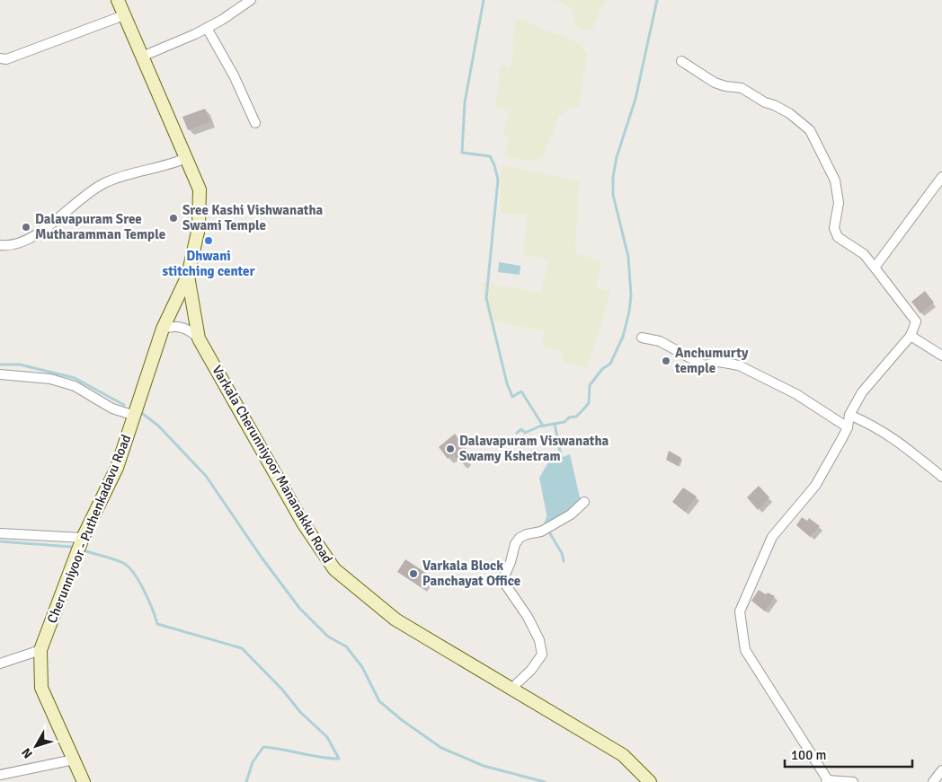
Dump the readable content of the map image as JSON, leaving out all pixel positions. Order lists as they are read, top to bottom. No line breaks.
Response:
{"streets":{"main road":["Varkala Cherunniyoor Mananakku Road","Cherunniyoor - Puthenkadavu Road"]},"crossings":[["Varkala Cherunniyoor Mananakku Road","Cherunniyoor - Puthenkadavu Road"]],"places":["Sree Kashi Vishwanatha Swami Temple","Dalavapuram Sree Mutharamman Temple","Dhwani stitching center","Anchumurty temple","Dalavapuram Viswanatha Swamy Kshetram","Varkala Block Panchayat Office"],"scale_bar":"100 m","north":"bottom left"}
